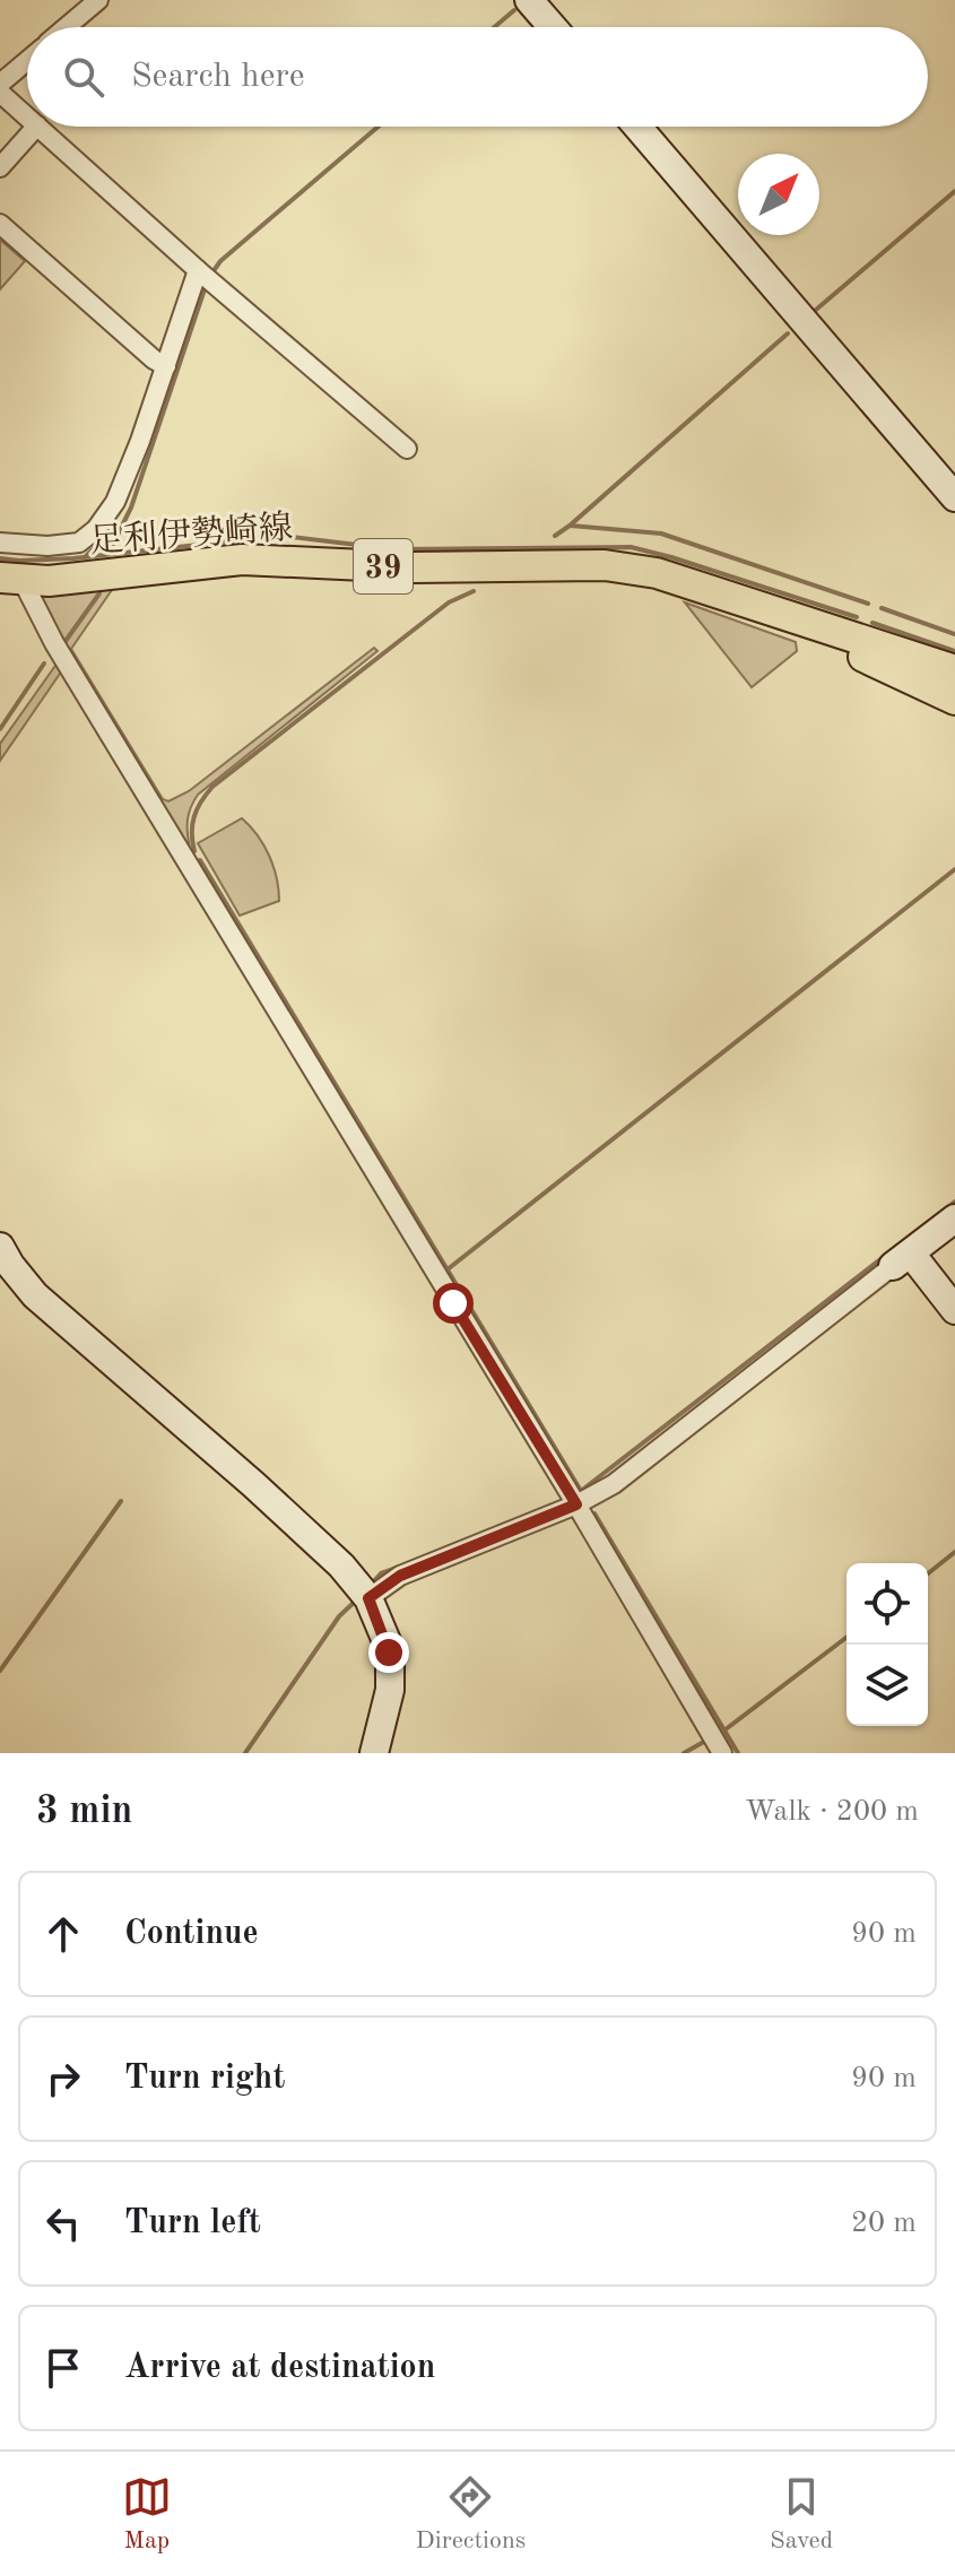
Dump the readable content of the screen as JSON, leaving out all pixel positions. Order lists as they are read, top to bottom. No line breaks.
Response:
{"streets":{"main road":["足利伊勢崎線","39"]},"north":"top right","page":{"search":"Search here","heading":["3 min","Walk · 200 m"],"list":[["Continue","90 m"],["Turn right","90 m"],["Turn left","20 m"],"Arrive at destination"],"nav":["Map","Directions","Saved"]}}
